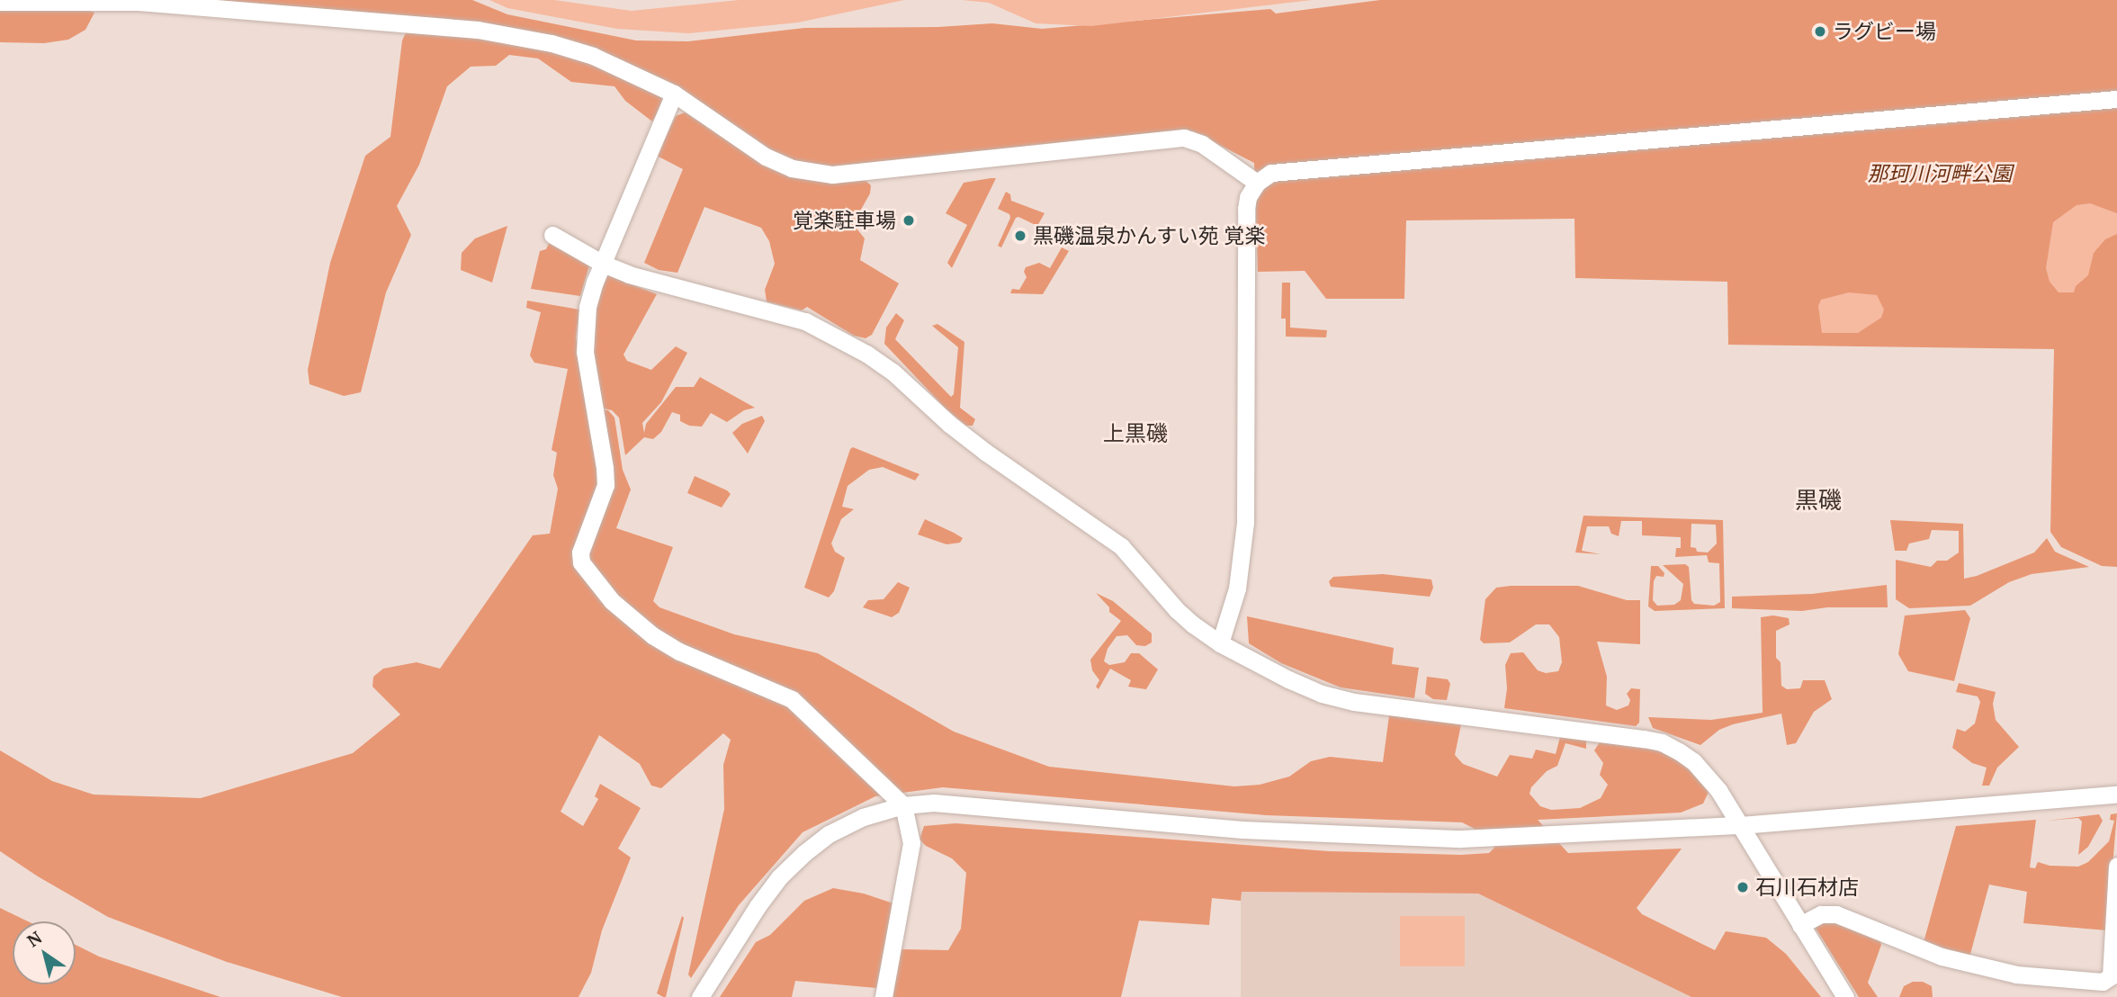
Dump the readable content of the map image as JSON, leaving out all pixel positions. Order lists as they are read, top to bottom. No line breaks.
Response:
{"districts":["上黒磯","黒磯"],"parks":["那珂川河畔公園"],"places":["ラグビー場","覚楽駐車場","黒磯温泉かんすい苑 覚楽","石川石材店"],"north":"top left"}
